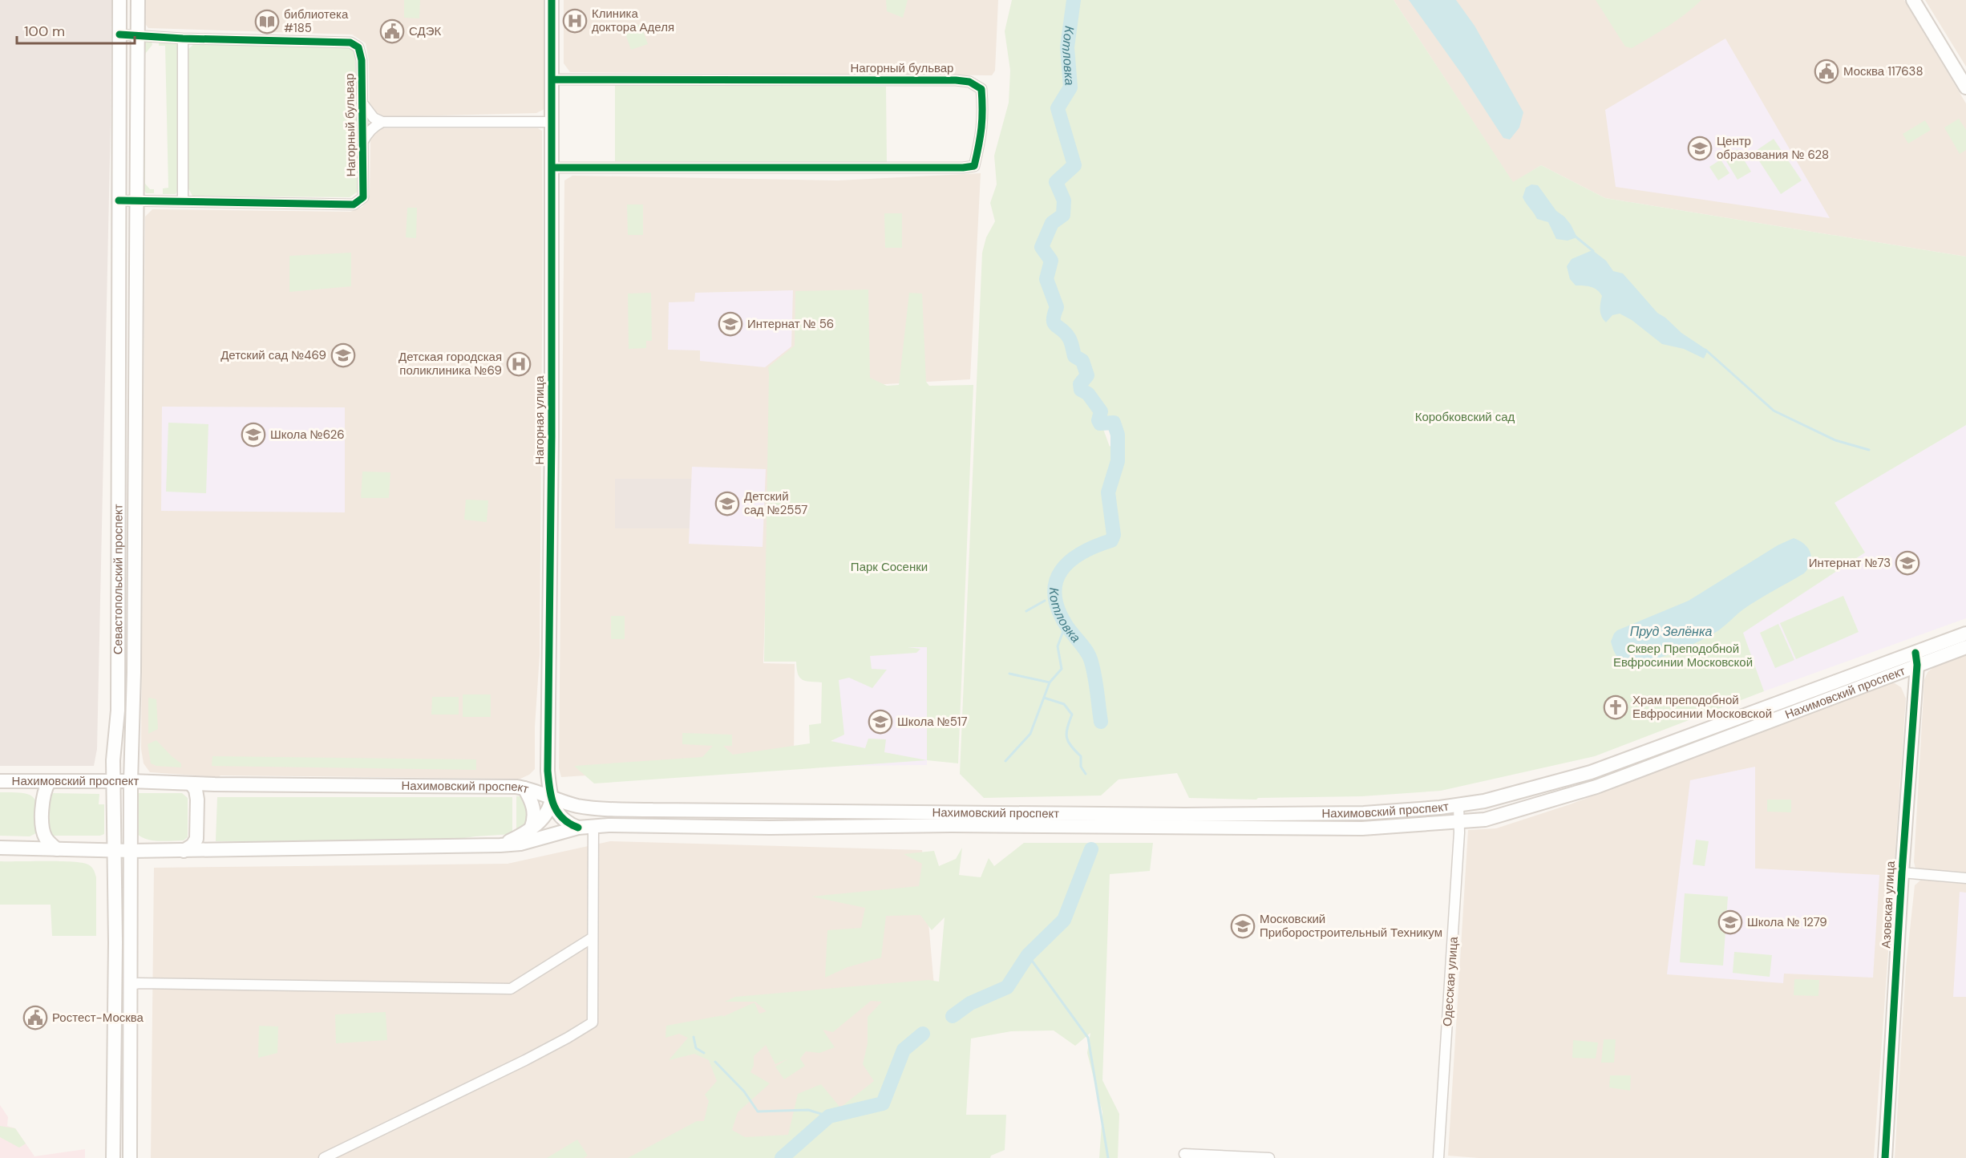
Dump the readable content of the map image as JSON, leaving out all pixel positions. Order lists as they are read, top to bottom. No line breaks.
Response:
{"streets":{"main road":["Нагорная улица","Севастопольский проспект","Нахимовский проспект","Азовская улица"],"street":["Нагорный бульвар","Одесская улица"]},"crossings":[["Нагорный бульвар","Нагорная улица"],["Нагорный бульвар","Севастопольский проспект"],["Нагорная улица","Нахимовский проспект"],["Севастопольский проспект","Нахимовский проспект"],["Нахимовский проспект","Азовская улица"],["Нахимовский проспект","Одесская улица"]],"water":["Котловка","Пруд Зелёнка"],"parks":["Коробковский сад","Парк Сосенки","Сквер Преподобной Евфросинии Московской"],"places":{"hospital":["Клиника доктора Аделя","Детская городская поликлиника №69"],"library":["библиотека #185"],"public building":["СДЭК","Москва 117638","Ростест-Москва"],"school or university":["Центр образования № 628","Интернат № 56","Детский сад №469","Школа №626","Детский сад №2557","Интернат №73","Школа №517","Школа № 1279","Московский Приборостроительный Техникум"],"church":["Храм преподобной Евфросинии Московской"]},"scale_bar":"100 m"}
